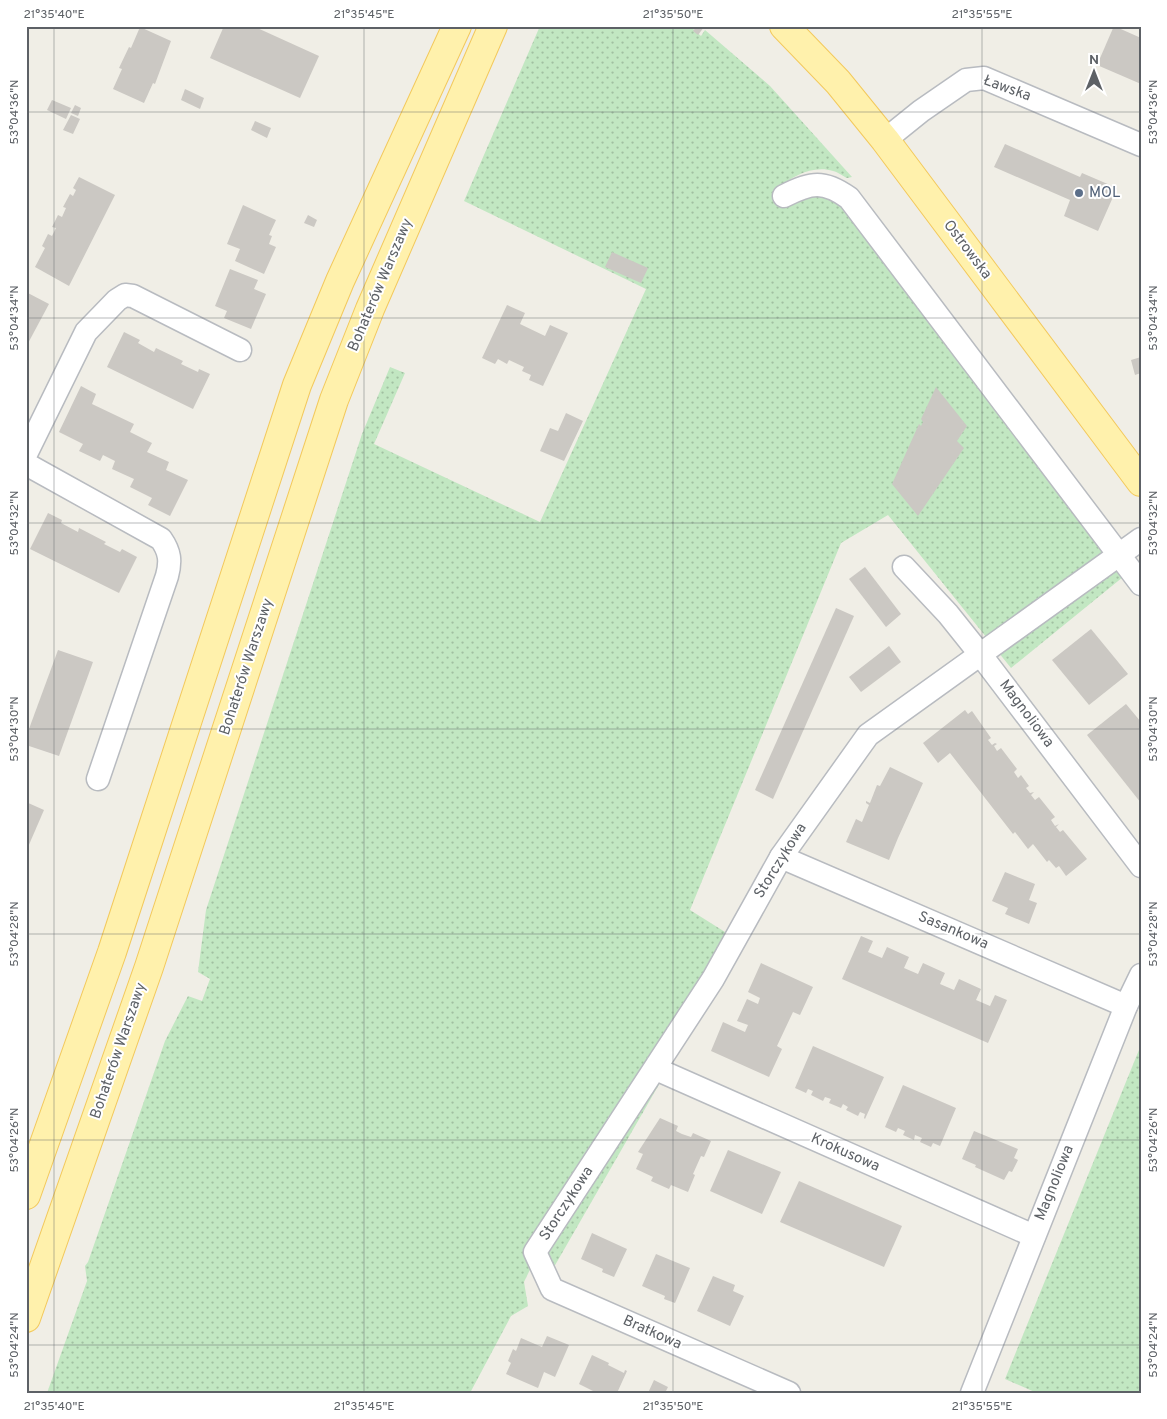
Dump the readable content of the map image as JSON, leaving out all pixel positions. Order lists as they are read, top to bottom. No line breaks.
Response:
{"streets":{"main road":["Ostrowska","Bohaterów Warszawy"],"street":["Ławska","Magnoliowa","Storczykowa","Sasankowa","Krokusowa","Bratkowa"]},"crossings":[["Ławska","Ostrowska"],["Magnoliowa","Storczykowa"],["Magnoliowa","Sasankowa"],["Magnoliowa","Krokusowa"],["Storczykowa","Sasankowa"],["Storczykowa","Krokusowa"],["Storczykowa","Bratkowa"]],"places":["MOL"],"north":"top","coordinates":["21°35'40\"E","21°35'45\"E","21°35'50\"E","21°35'55\"E","53°04'36\"N","53°04'34\"N","53°04'32\"N","53°04'30\"N","53°04'28\"N","53°04'26\"N","53°04'24\"N"]}
